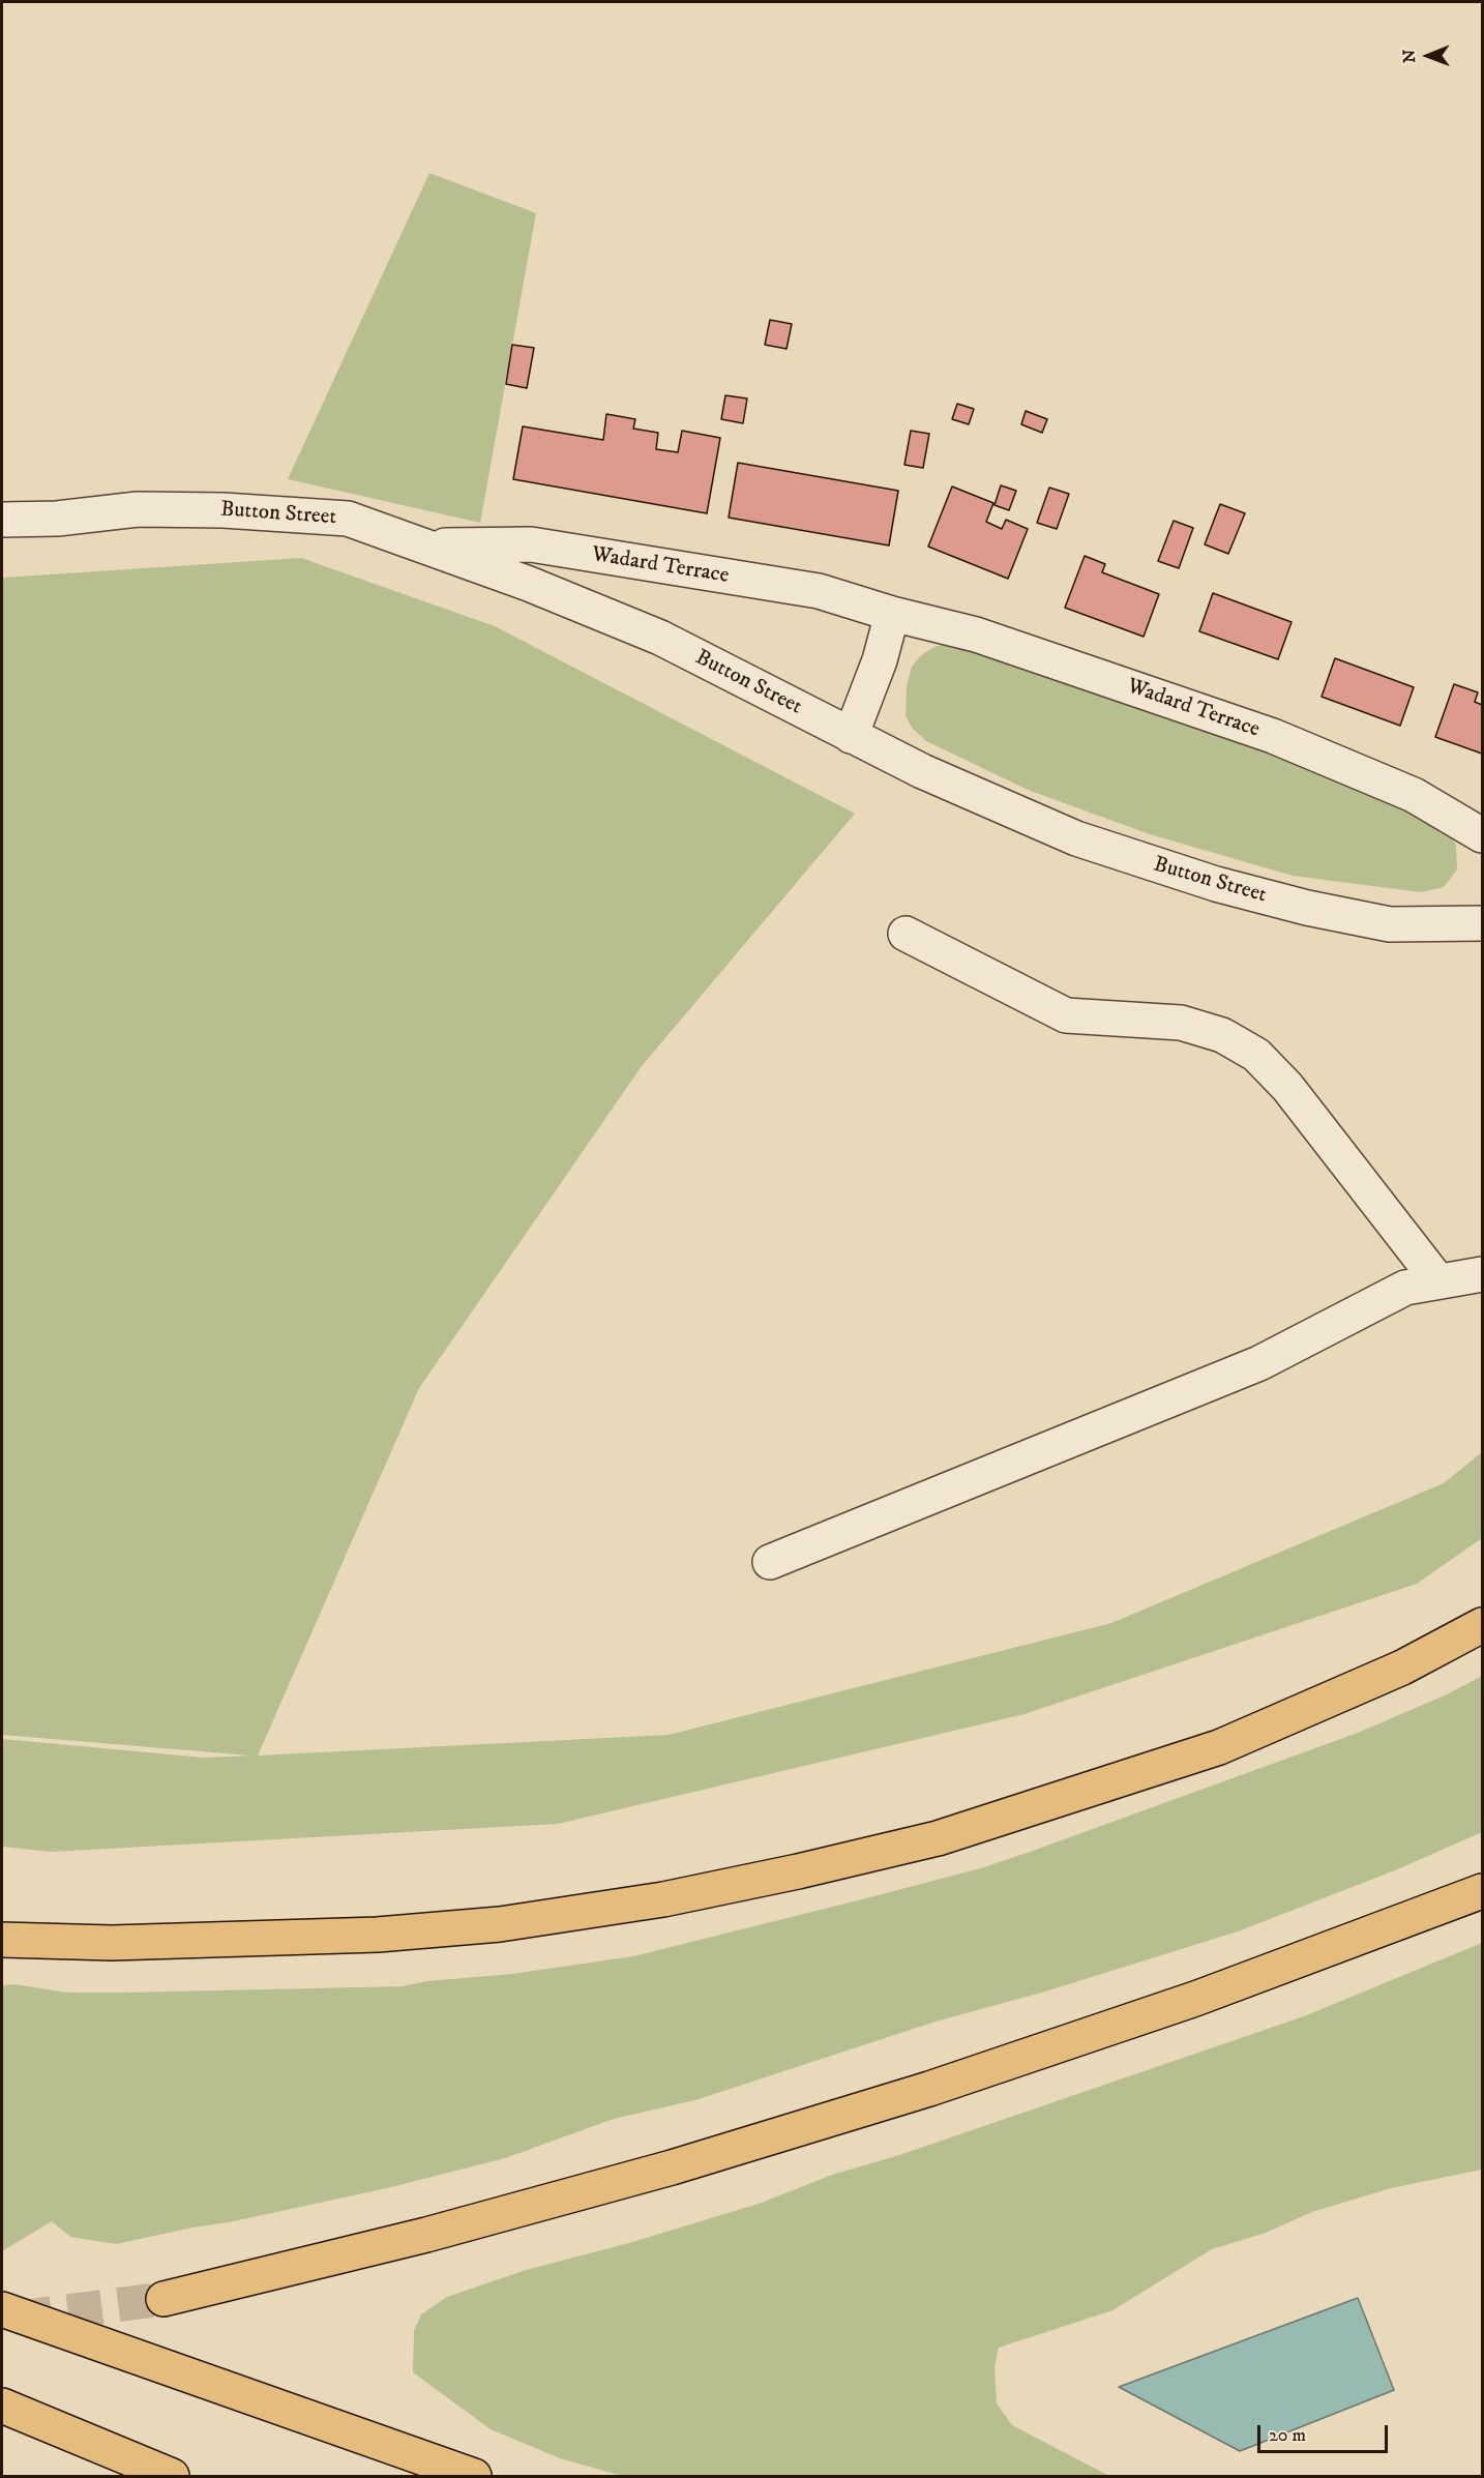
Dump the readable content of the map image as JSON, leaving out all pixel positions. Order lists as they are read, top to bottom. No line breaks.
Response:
{"streets":{"street":["Button Street","Wadard Terrace"]},"crossings":[["Button Street","Wadard Terrace"]],"scale_bar":"20 m","north":"left"}
